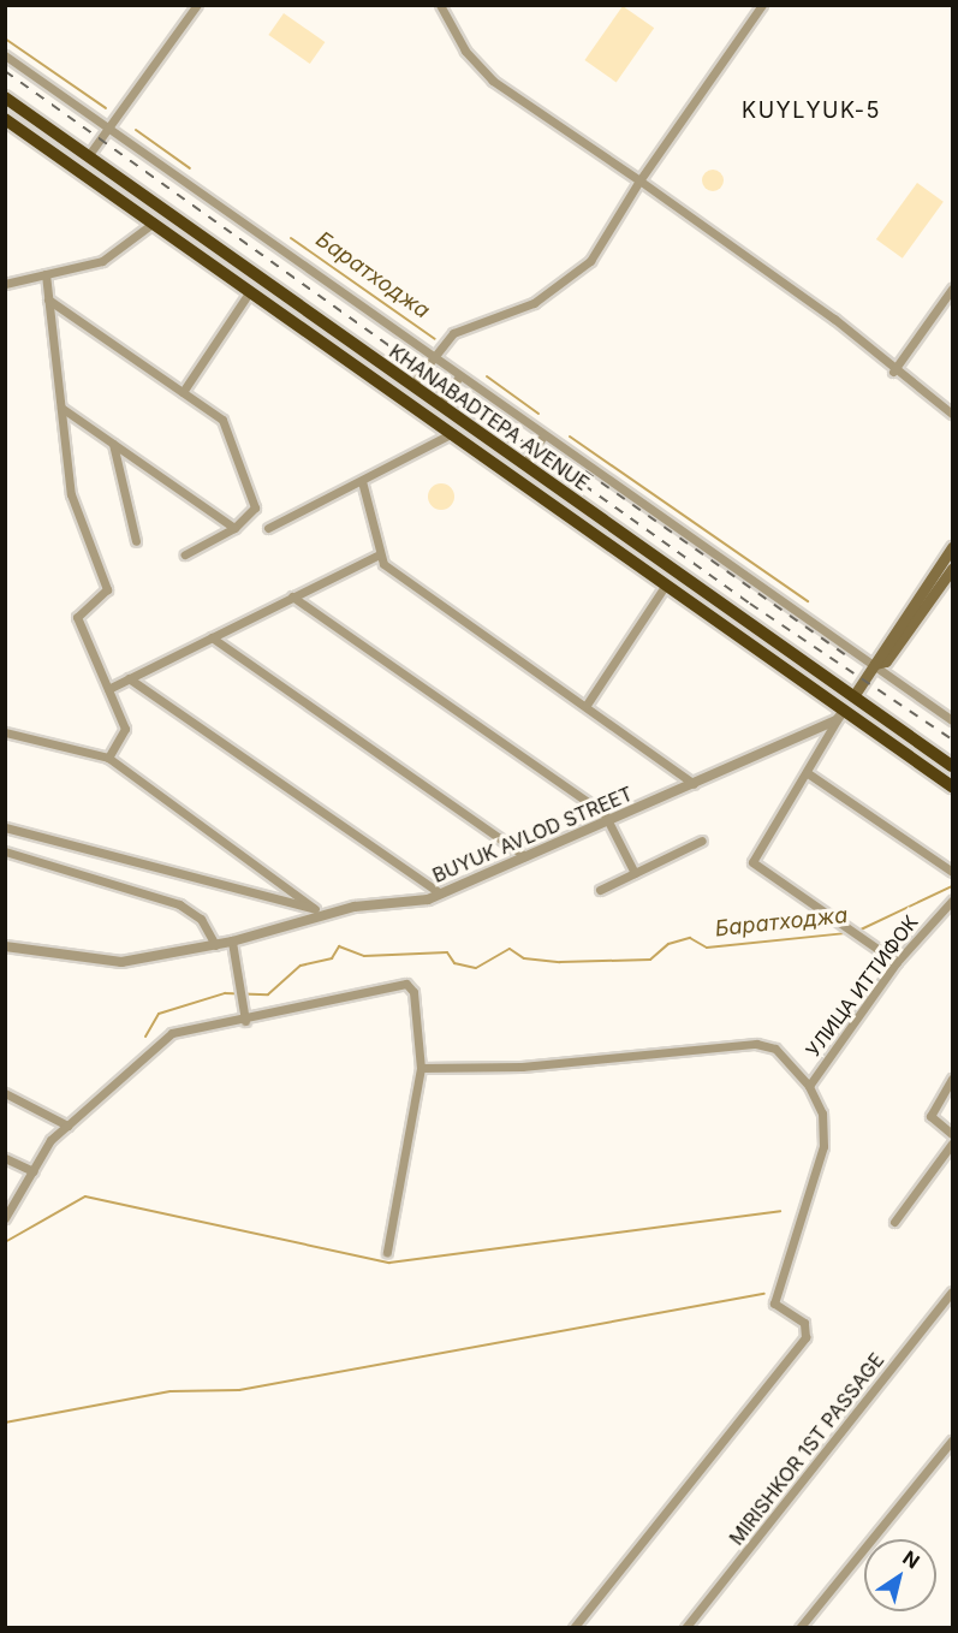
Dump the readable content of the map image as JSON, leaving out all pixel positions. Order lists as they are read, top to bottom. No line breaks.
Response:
{"streets":{"highway":["KHANABADTEPA AVENUE"],"street":["BUYUK AVLOD STREET","УЛИЦА ИТТИФОК","MIRISHKOR 1ST PASSAGE"]},"crossings":[["KHANABADTEPA AVENUE","BUYUK AVLOD STREET"]],"districts":["KUYLYUK-5"],"water":["Баратходжа"],"north":"top right"}
